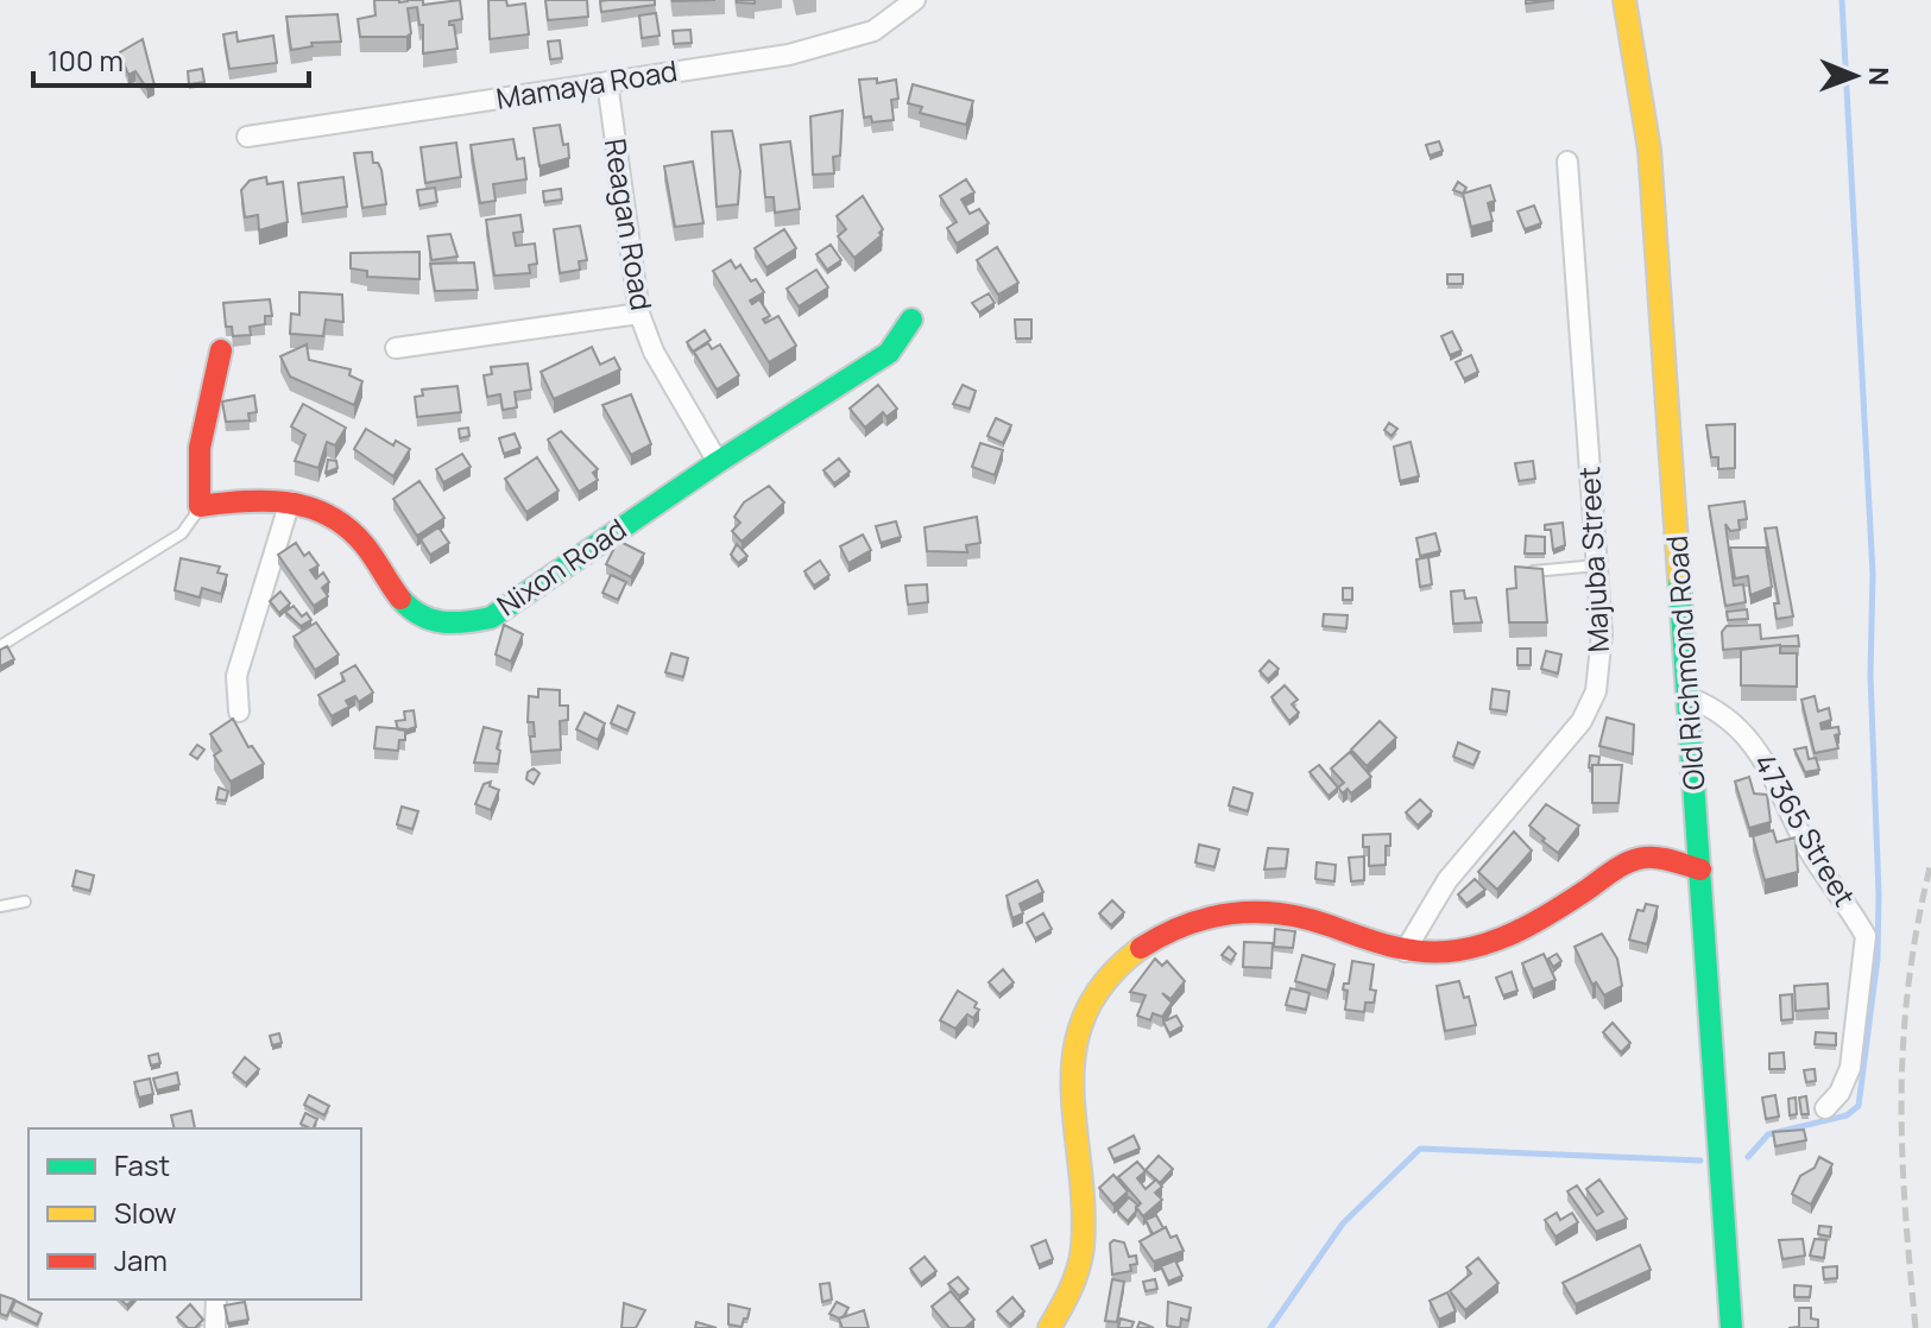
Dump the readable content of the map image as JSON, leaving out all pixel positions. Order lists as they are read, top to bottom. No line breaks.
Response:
{"streets":{"street":["Mamaya Road","Reagan Road","Majuba Street","Nixon Road","Old Richmond Road","47365 Street"]},"crossings":[["Mamaya Road","Reagan Road"],["Reagan Road","Nixon Road"],["Old Richmond Road","47365 Street"]],"legend":["Fast","Slow","Jam"],"scale_bar":"100 m","north":"right"}
